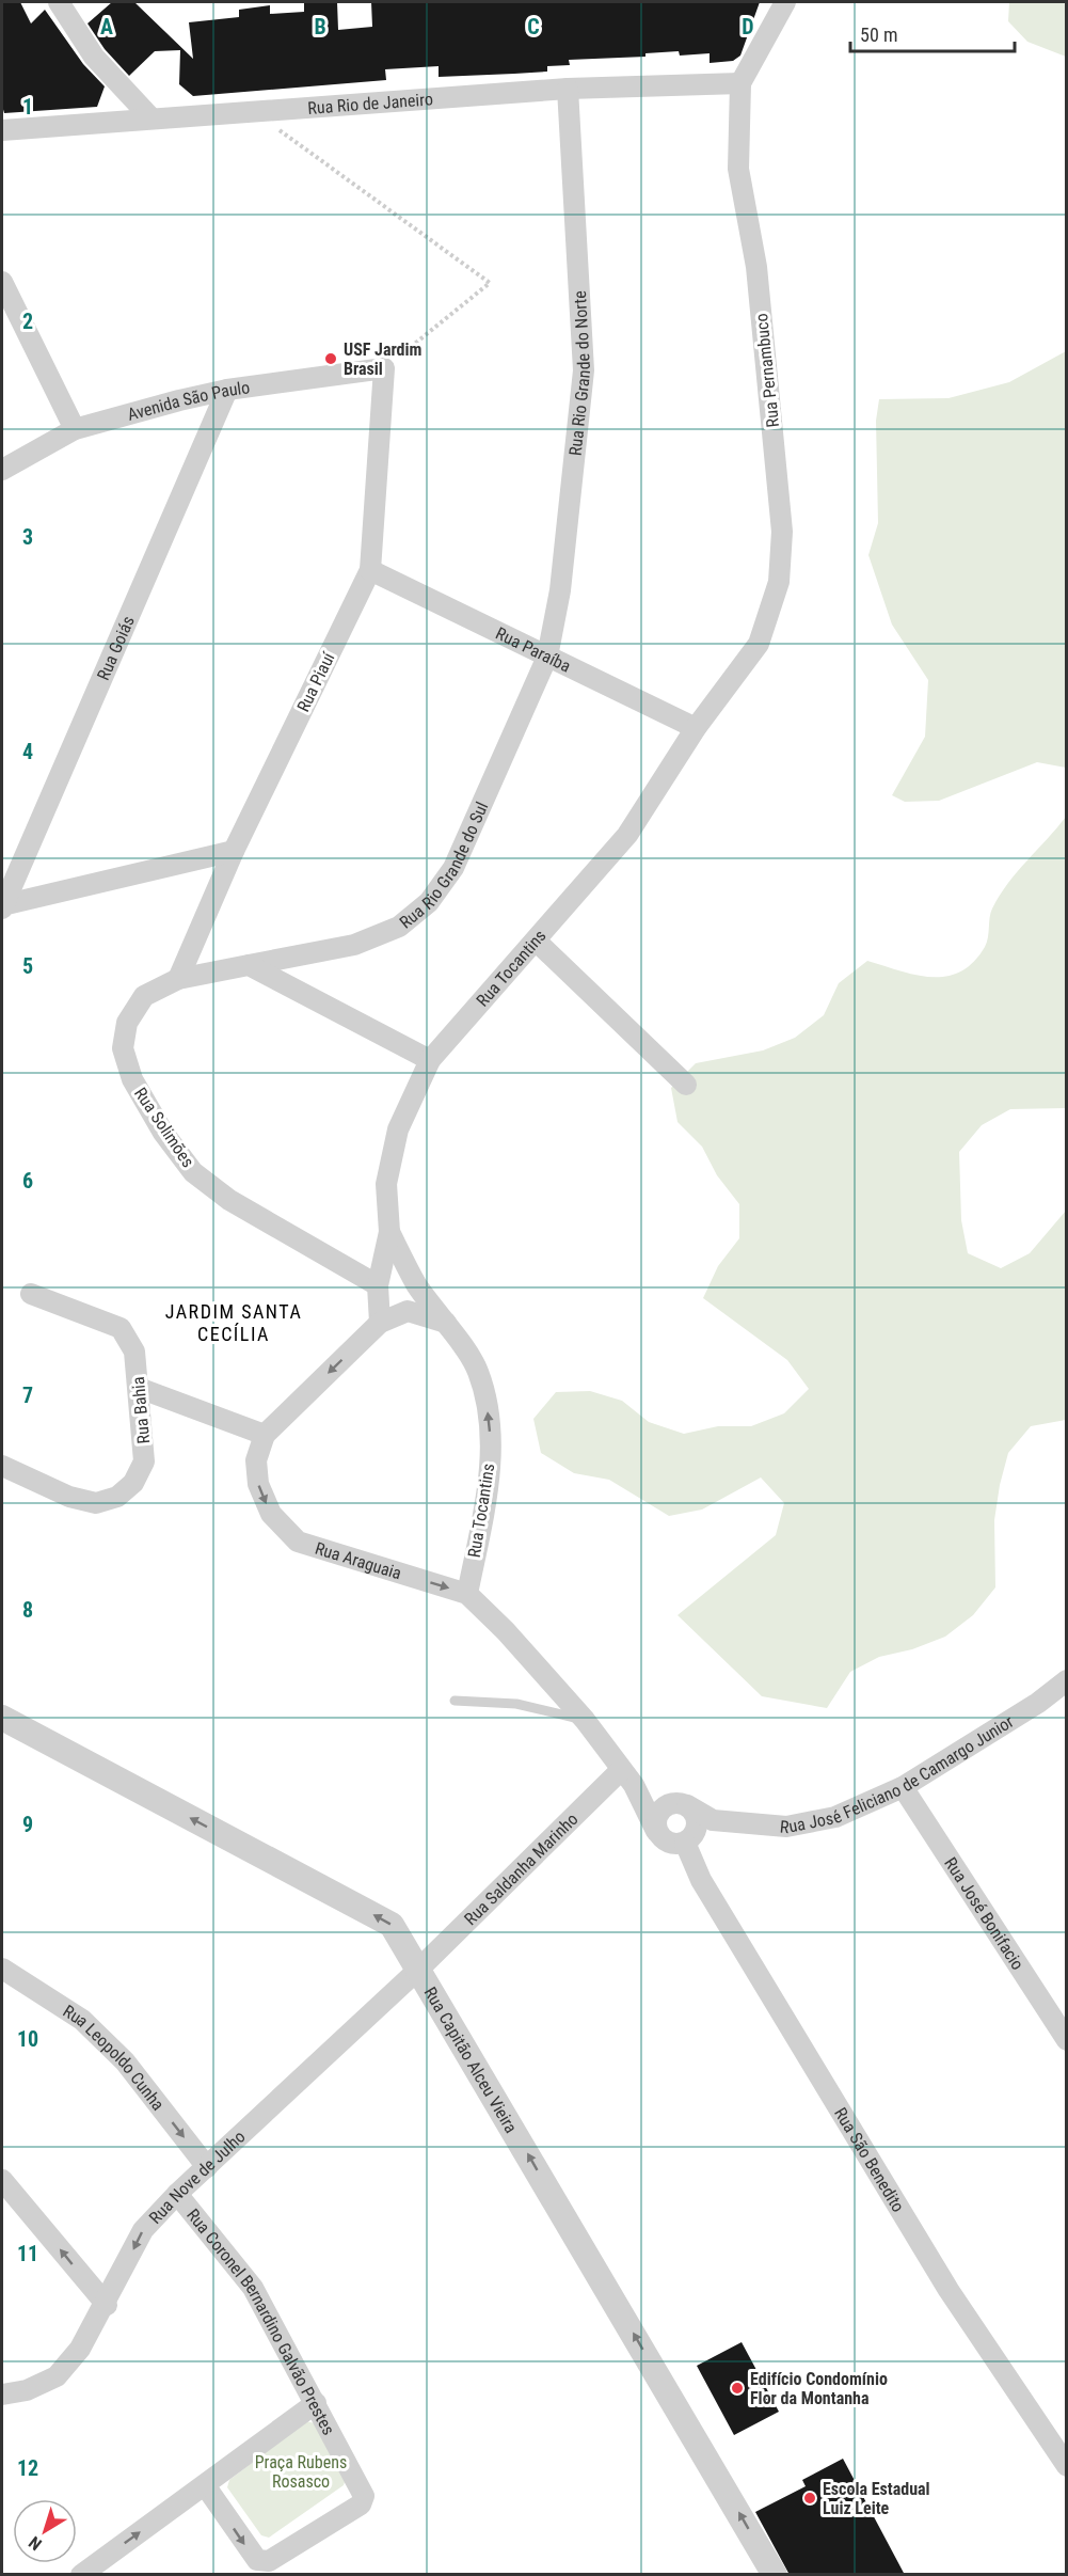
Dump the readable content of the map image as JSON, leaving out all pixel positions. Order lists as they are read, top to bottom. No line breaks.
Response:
{"streets":{"street":["Rua Rio de Janeiro","Rua Pernambuco","Rua Rio Grande do Norte","Avenida São Paulo","Rua Goiás","Rua Paraíba","Rua Piauí","Rua Rio Grande do Sul","Rua Tocantins","Rua Solimões","Rua Bahia","Rua Araguaia","Rua José Feliciano de Camargo Junior","Rua Saldanha Marinho","Rua José Bonifacio","Rua Capitão Alceu Vieira","Rua Leopoldo Cunha","Rua São Benedito","Rua Nove de Julho","Rua Coronel Bernardino Galvão Prestes"]},"crossings":[["Rua Rio de Janeiro","Rua Pernambuco"],["Rua Rio de Janeiro","Rua Rio Grande do Norte"],["Rua Pernambuco","Rua Paraíba"],["Rua Pernambuco","Rua Tocantins"],["Rua Rio Grande do Norte","Rua Paraíba"],["Rua Rio Grande do Norte","Rua Rio Grande do Sul"],["Avenida São Paulo","Rua Goiás"],["Avenida São Paulo","Rua Piauí"],["Rua Paraíba","Rua Piauí"],["Rua Paraíba","Rua Rio Grande do Sul"],["Rua Paraíba","Rua Tocantins"],["Rua Piauí","Rua Solimões"],["Rua Rio Grande do Sul","Rua Solimões"],["Rua Tocantins","Rua Solimões"],["Rua Tocantins","Rua Araguaia"],["Rua José Feliciano de Camargo Junior","Rua José Bonifacio"],["Rua José Feliciano de Camargo Junior","Rua São Benedito"],["Rua Saldanha Marinho","Rua Capitão Alceu Vieira"],["Rua Saldanha Marinho","Rua Nove de Julho"],["Rua Capitão Alceu Vieira","Rua Nove de Julho"],["Rua Leopoldo Cunha","Rua Nove de Julho"],["Rua Nove de Julho","Rua Coronel Bernardino Galvão Prestes"]],"one_way":["Rua Araguaia","Rua Capitão Alceu Vieira"],"districts":["JARDIM SANTA CECÍLIA"],"parks":["Praça Rubens Rosasco"],"places":["USF Jardim Brasil","Edifício Condomínio Flor da Montanha","Escola Estadual Luiz Leite"],"scale_bar":"50 m","north":"bottom left","grid":{"columns":["A","B","C","D"],"rows":["1","2","3","4","5","6","7","8","9","10","11","12"]}}
